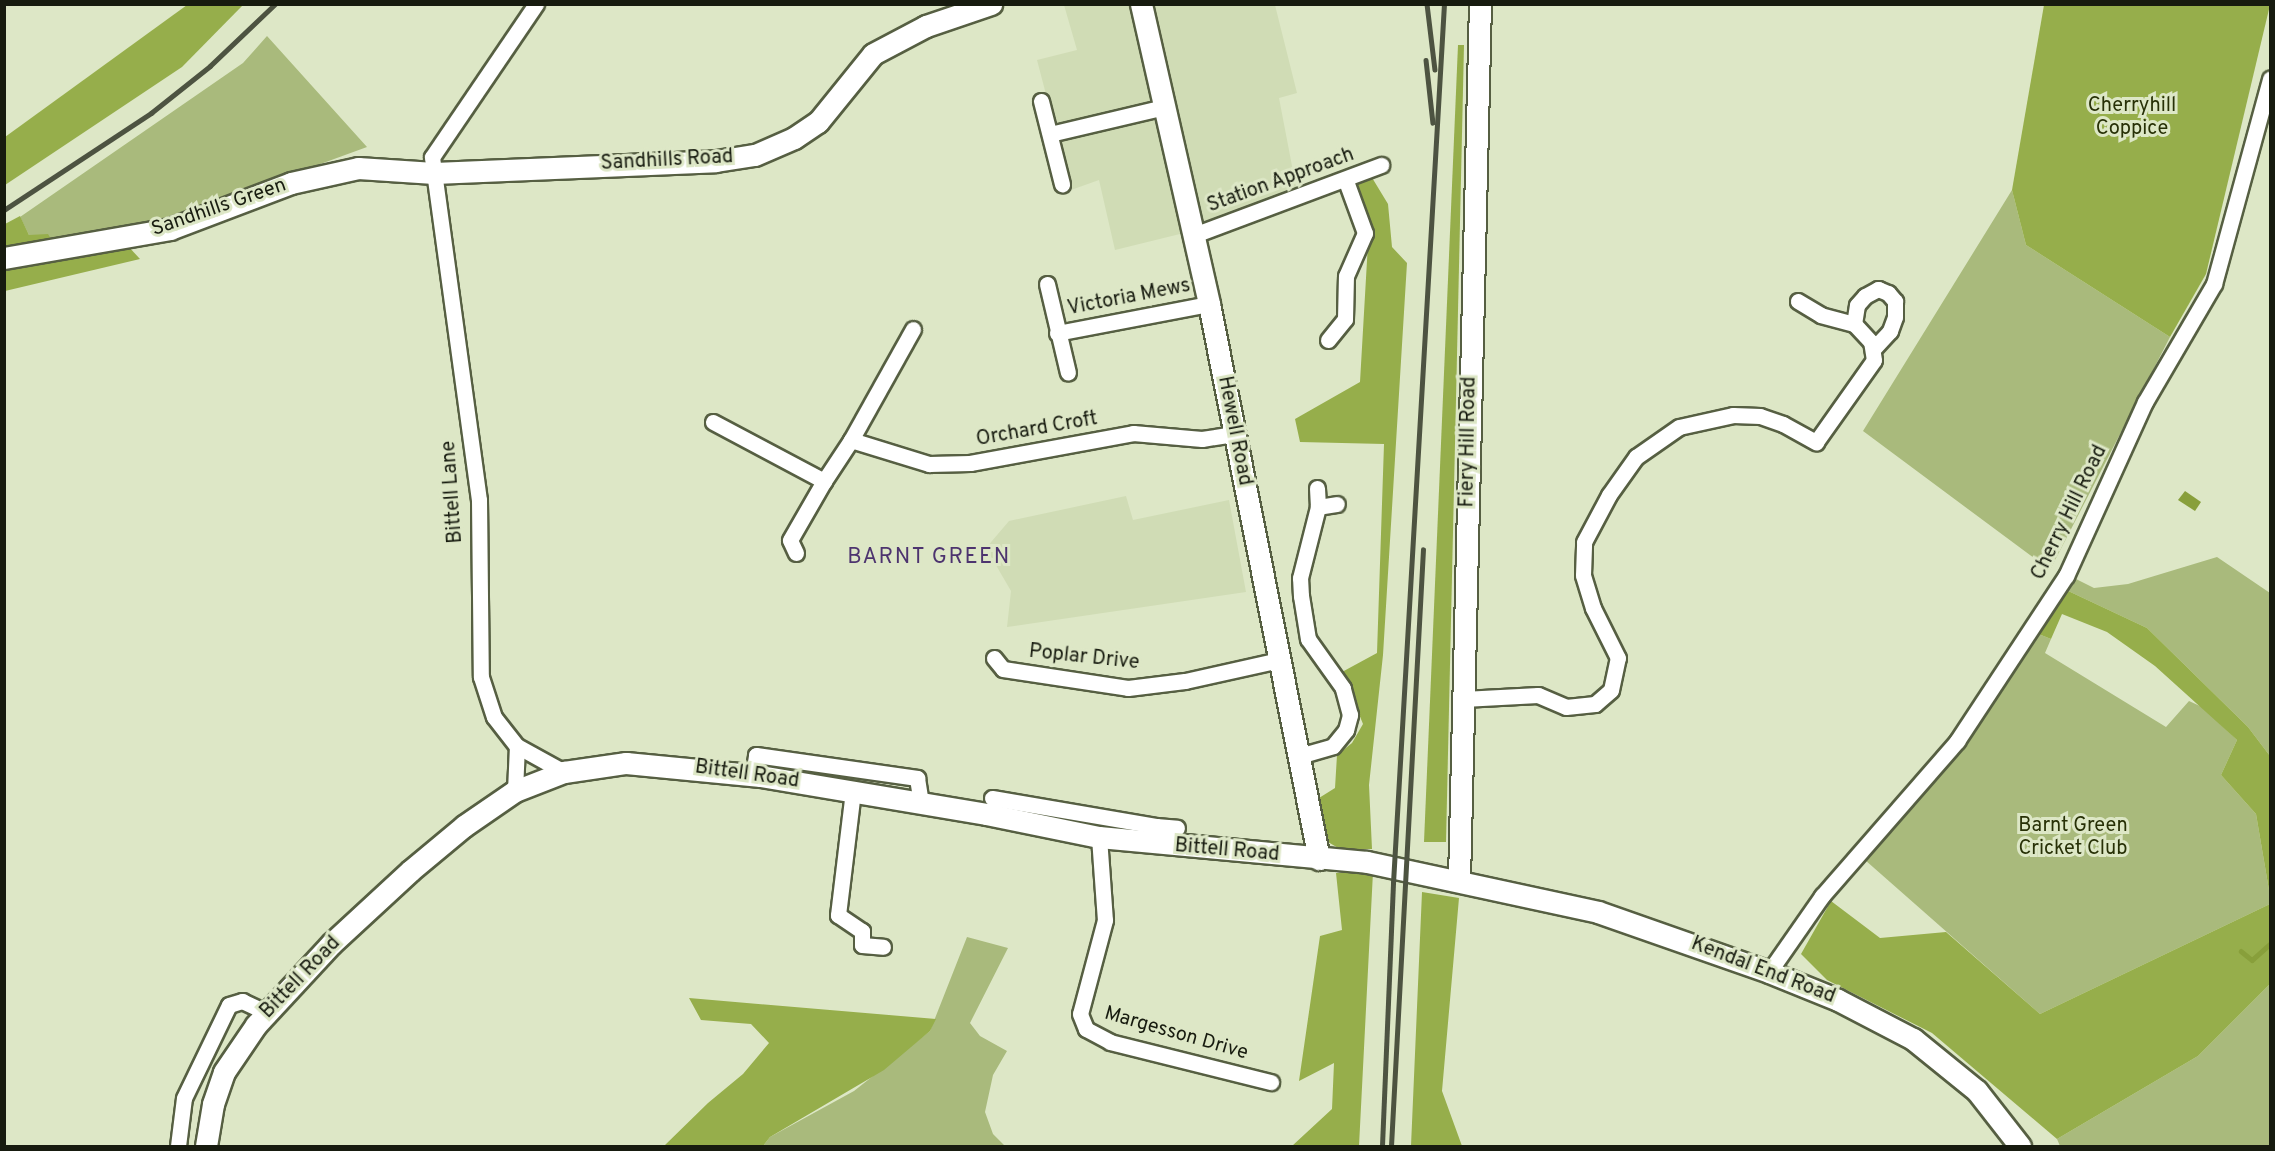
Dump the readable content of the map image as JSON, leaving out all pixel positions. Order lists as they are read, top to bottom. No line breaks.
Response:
{"streets":{"street":["Sandhills Road","Station Approach","Sandhills Green","Victoria Mews","Orchard Croft","Hewell Road","Fiery Hill Road","Bittell Lane","Cherry Hill Road","Poplar Drive","Bittell Road","Kendal End Road","Margesson Drive"]},"crossings":[["Sandhills Road","Sandhills Green"],["Sandhills Road","Bittell Lane"],["Station Approach","Hewell Road"],["Sandhills Green","Bittell Lane"],["Victoria Mews","Hewell Road"],["Orchard Croft","Hewell Road"],["Hewell Road","Poplar Drive"],["Hewell Road","Bittell Road"],["Fiery Hill Road","Bittell Road"],["Fiery Hill Road","Kendal End Road"],["Bittell Lane","Bittell Road"],["Cherry Hill Road","Kendal End Road"],["Bittell Road","Kendal End Road"],["Bittell Road","Margesson Drive"]],"districts":["BARNT GREEN"],"parks":["Cherryhill Coppice","Barnt Green Cricket Club"]}
